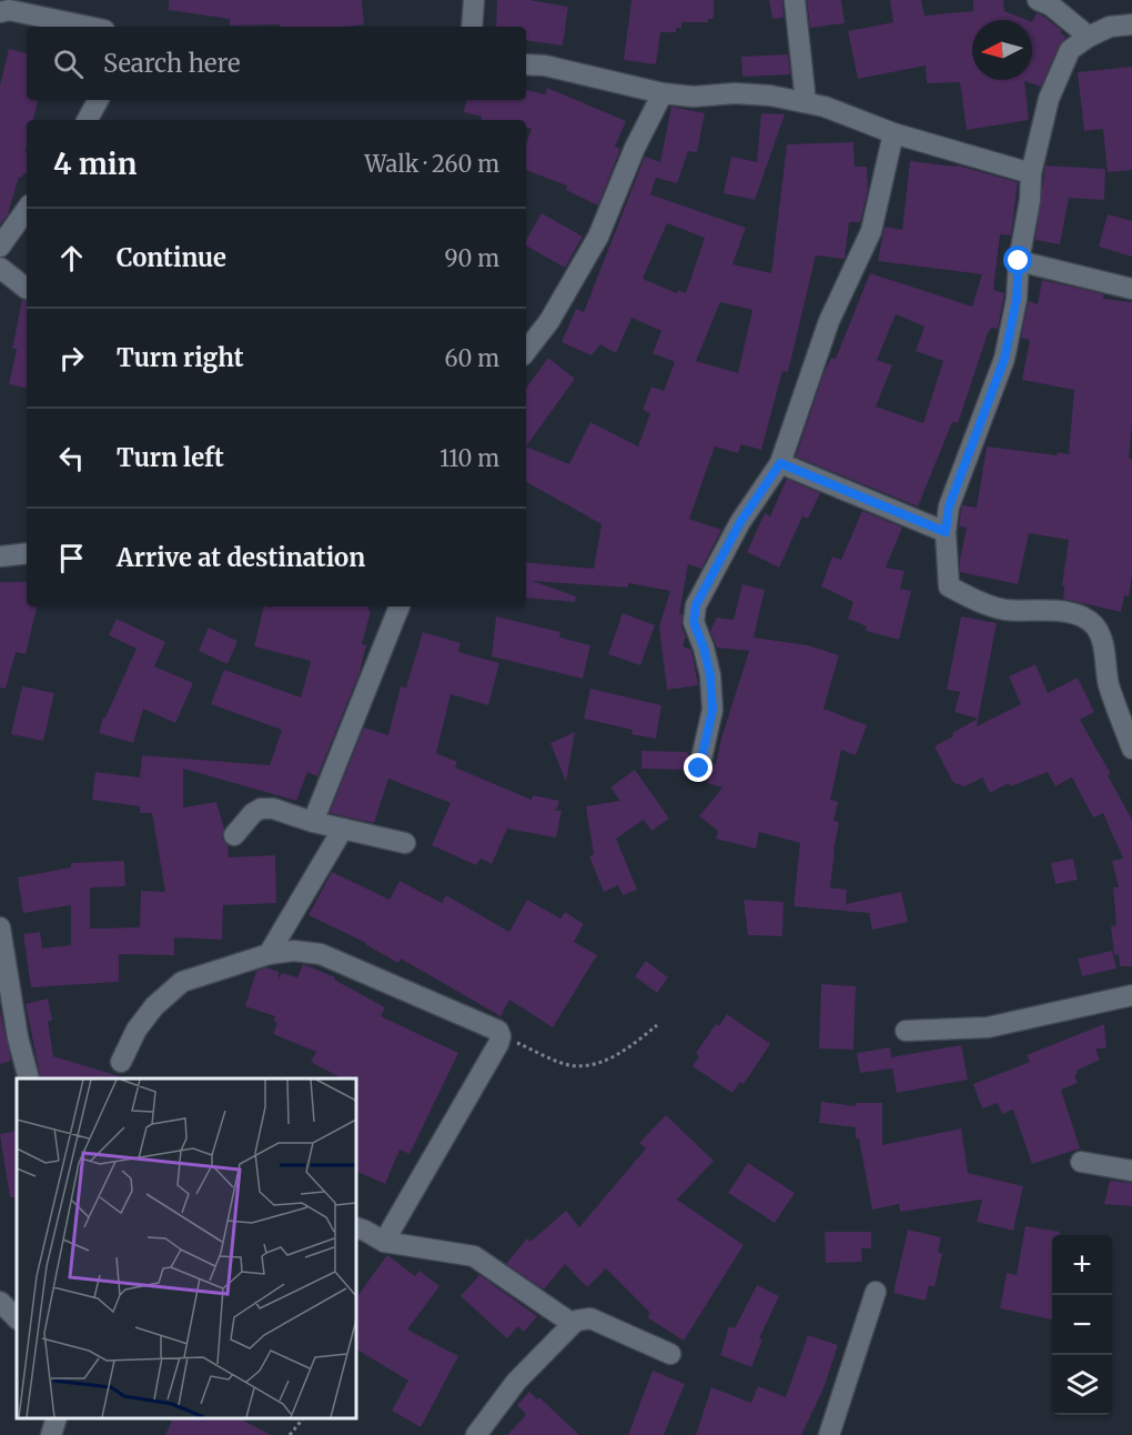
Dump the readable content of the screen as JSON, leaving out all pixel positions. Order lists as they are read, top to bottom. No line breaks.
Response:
{"north":"left","page":{"search":"Search here","heading":["4 min","Walk · 260 m"],"list":[["Continue","90 m"],["Turn right","60 m"],["Turn left","110 m"],"Arrive at destination"],"map_buttons":["+","−"]}}
